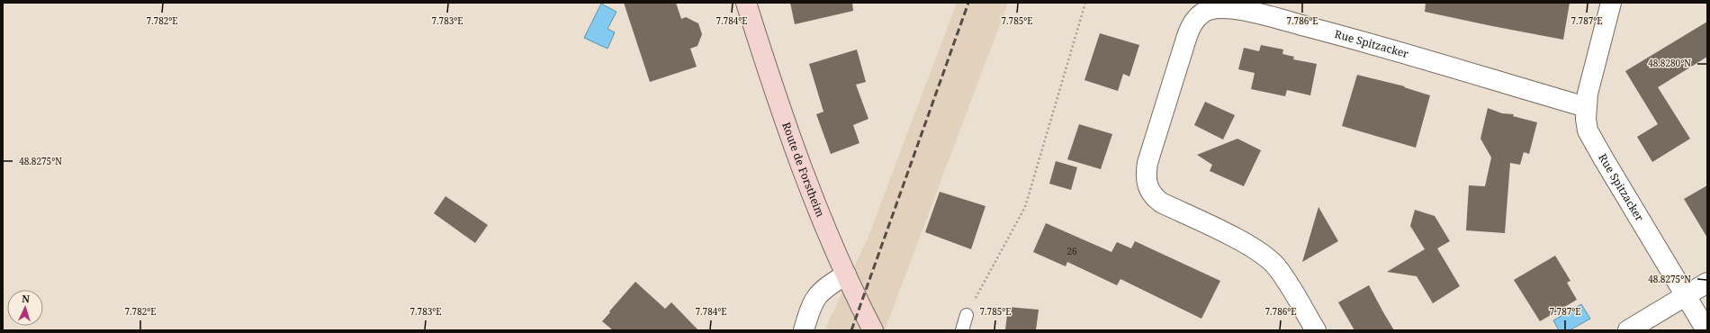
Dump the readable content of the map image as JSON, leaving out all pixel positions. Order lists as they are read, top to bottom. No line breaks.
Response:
{"streets":{"street":["Rue Spitzacker","Route de Forstheim"]},"house_numbers":["26"],"north":"top","coordinates":["7.782°E","7.783°E","7.784°E","7.785°E","7.786°E","7.787°E","48.8280°N","48.8275°N"]}
